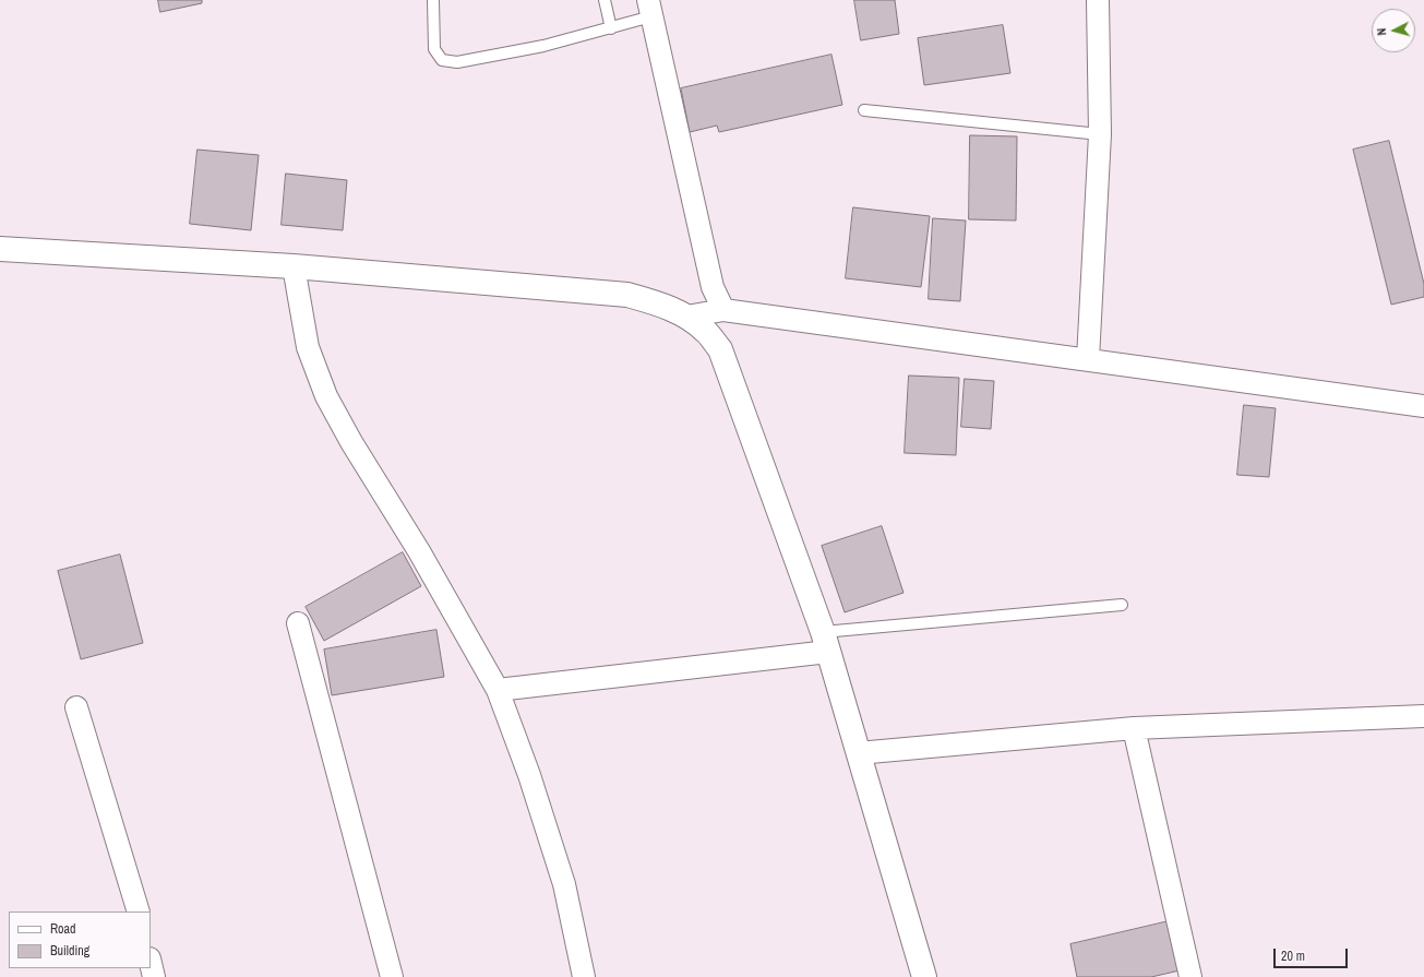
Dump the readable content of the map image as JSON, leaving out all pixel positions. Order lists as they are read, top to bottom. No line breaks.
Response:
{"legend":["Road","Building"],"scale_bar":"20 m","north":"left"}
